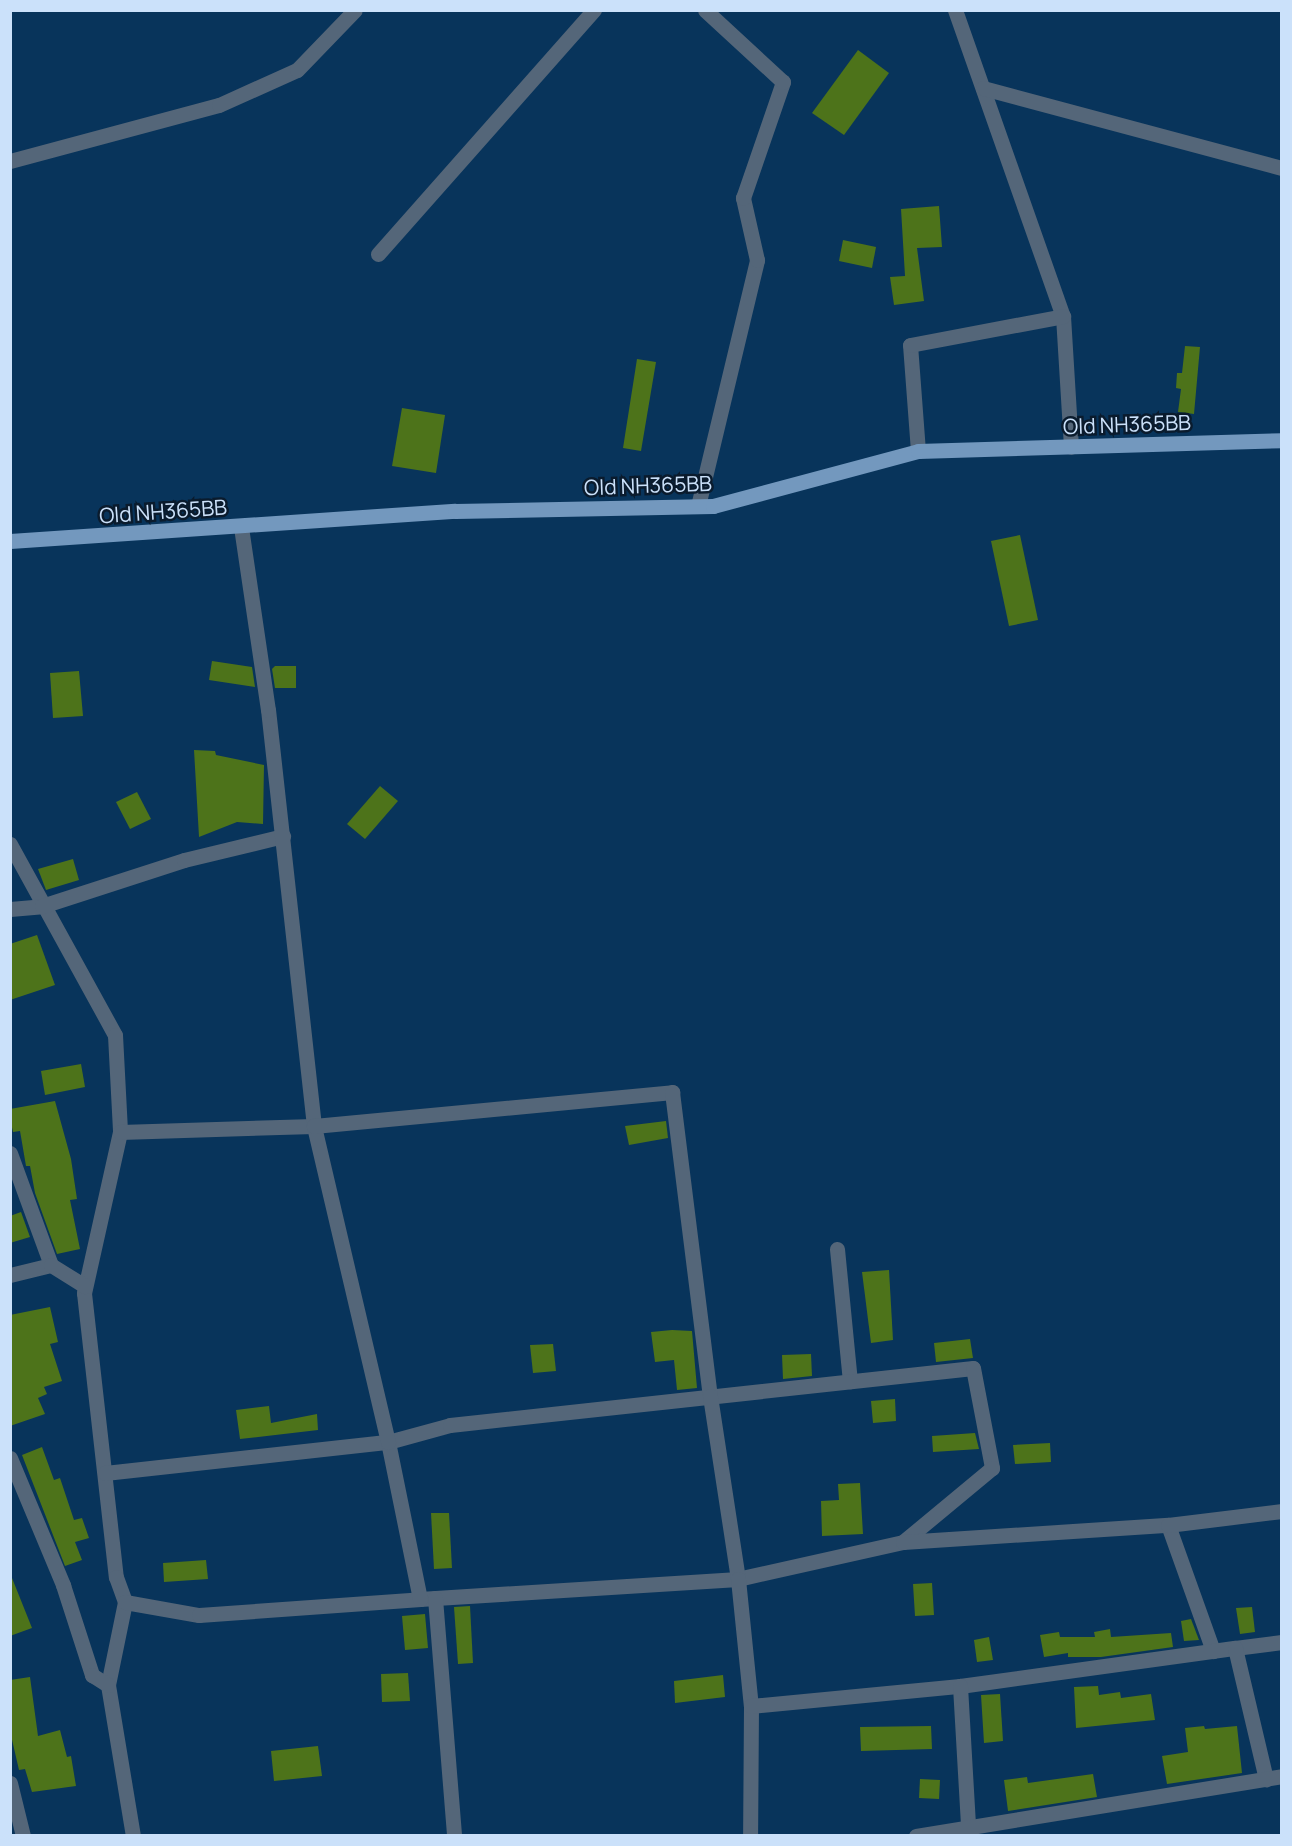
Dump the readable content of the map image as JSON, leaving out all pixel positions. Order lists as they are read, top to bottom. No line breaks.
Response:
{"streets":{"main road":["Old NH365BB"]}}
